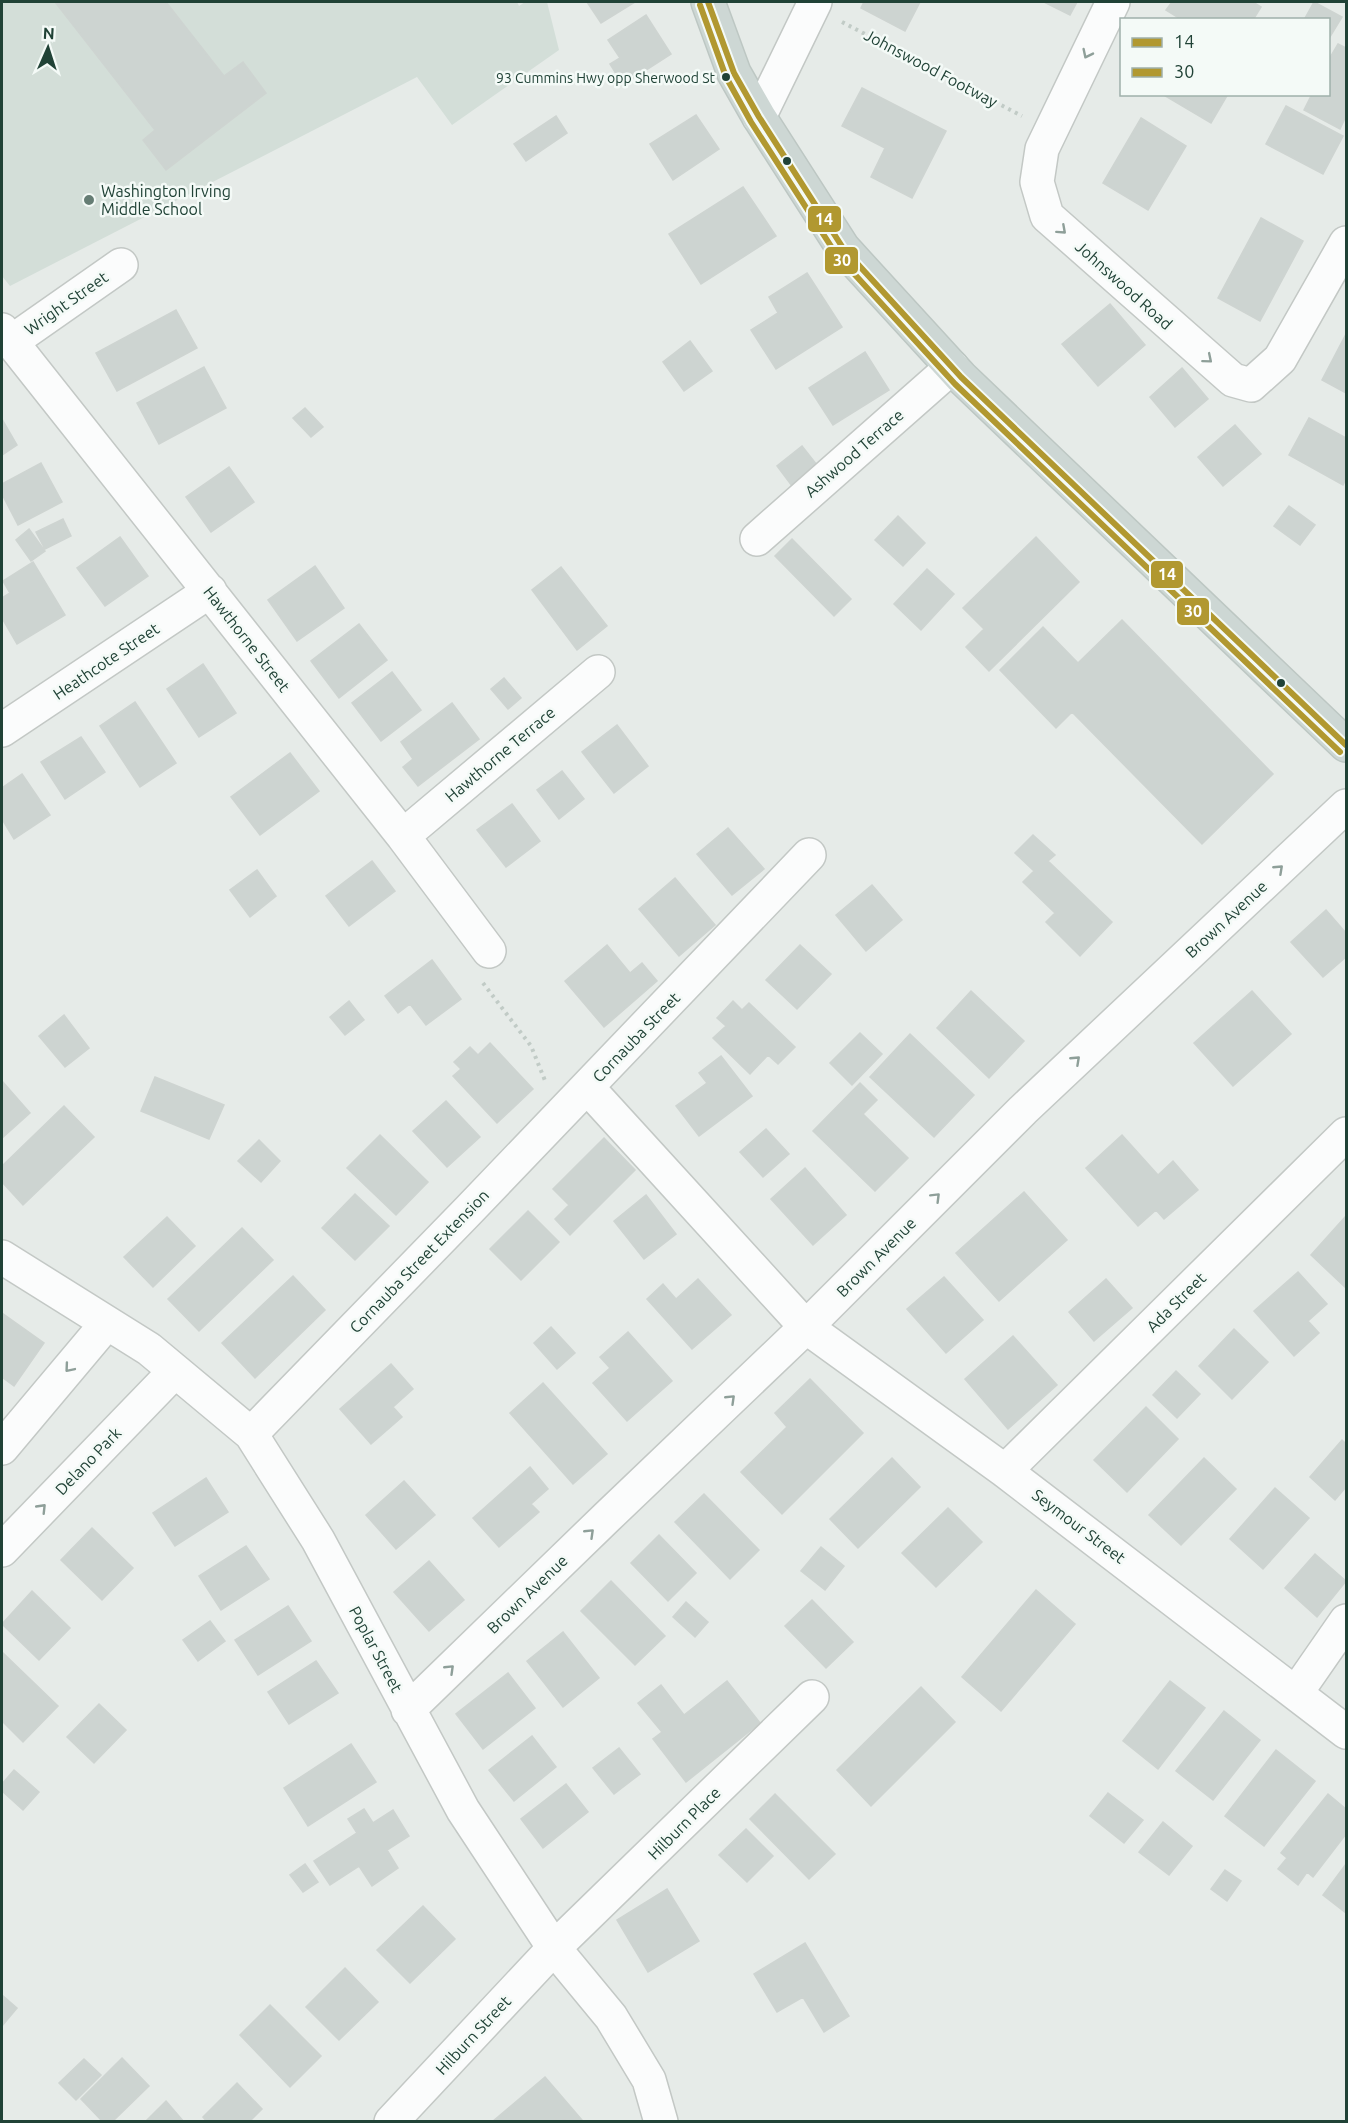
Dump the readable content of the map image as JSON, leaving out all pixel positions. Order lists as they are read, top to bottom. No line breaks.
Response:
{"streets":{"street":["Johnswood Road","Wright Street","Ashwood Terrace","Hawthorne Street","Heathcote Street","Hawthorne Terrace","Brown Avenue","Cornauba Street","Cornauba Street Extension","Ada Street","Delano Park","Seymour Street","Poplar Street","Hilburn Place","Hilburn Street"],"path":["Johnswood Footway"]},"crossings":[["Johnswood Footway","Johnswood Road"],["Wright Street","Hawthorne Street"],["Hawthorne Street","Heathcote Street"],["Hawthorne Street","Hawthorne Terrace"],["Brown Avenue","Cornauba Street"],["Brown Avenue","Seymour Street"],["Brown Avenue","Poplar Street"],["Cornauba Street","Cornauba Street Extension"],["Cornauba Street","Seymour Street"],["Cornauba Street Extension","Poplar Street"],["Ada Street","Seymour Street"],["Delano Park","Poplar Street"],["Poplar Street","Hilburn Place"],["Poplar Street","Hilburn Street"],["Hilburn Place","Hilburn Street"]],"one_way":["Brown Avenue"],"places":["93 Cummins Hwy opp Sherwood St","Washington Irving Middle School"],"lines":["transit line 14","transit line 30"],"legend":["14","30"],"north":"top"}
